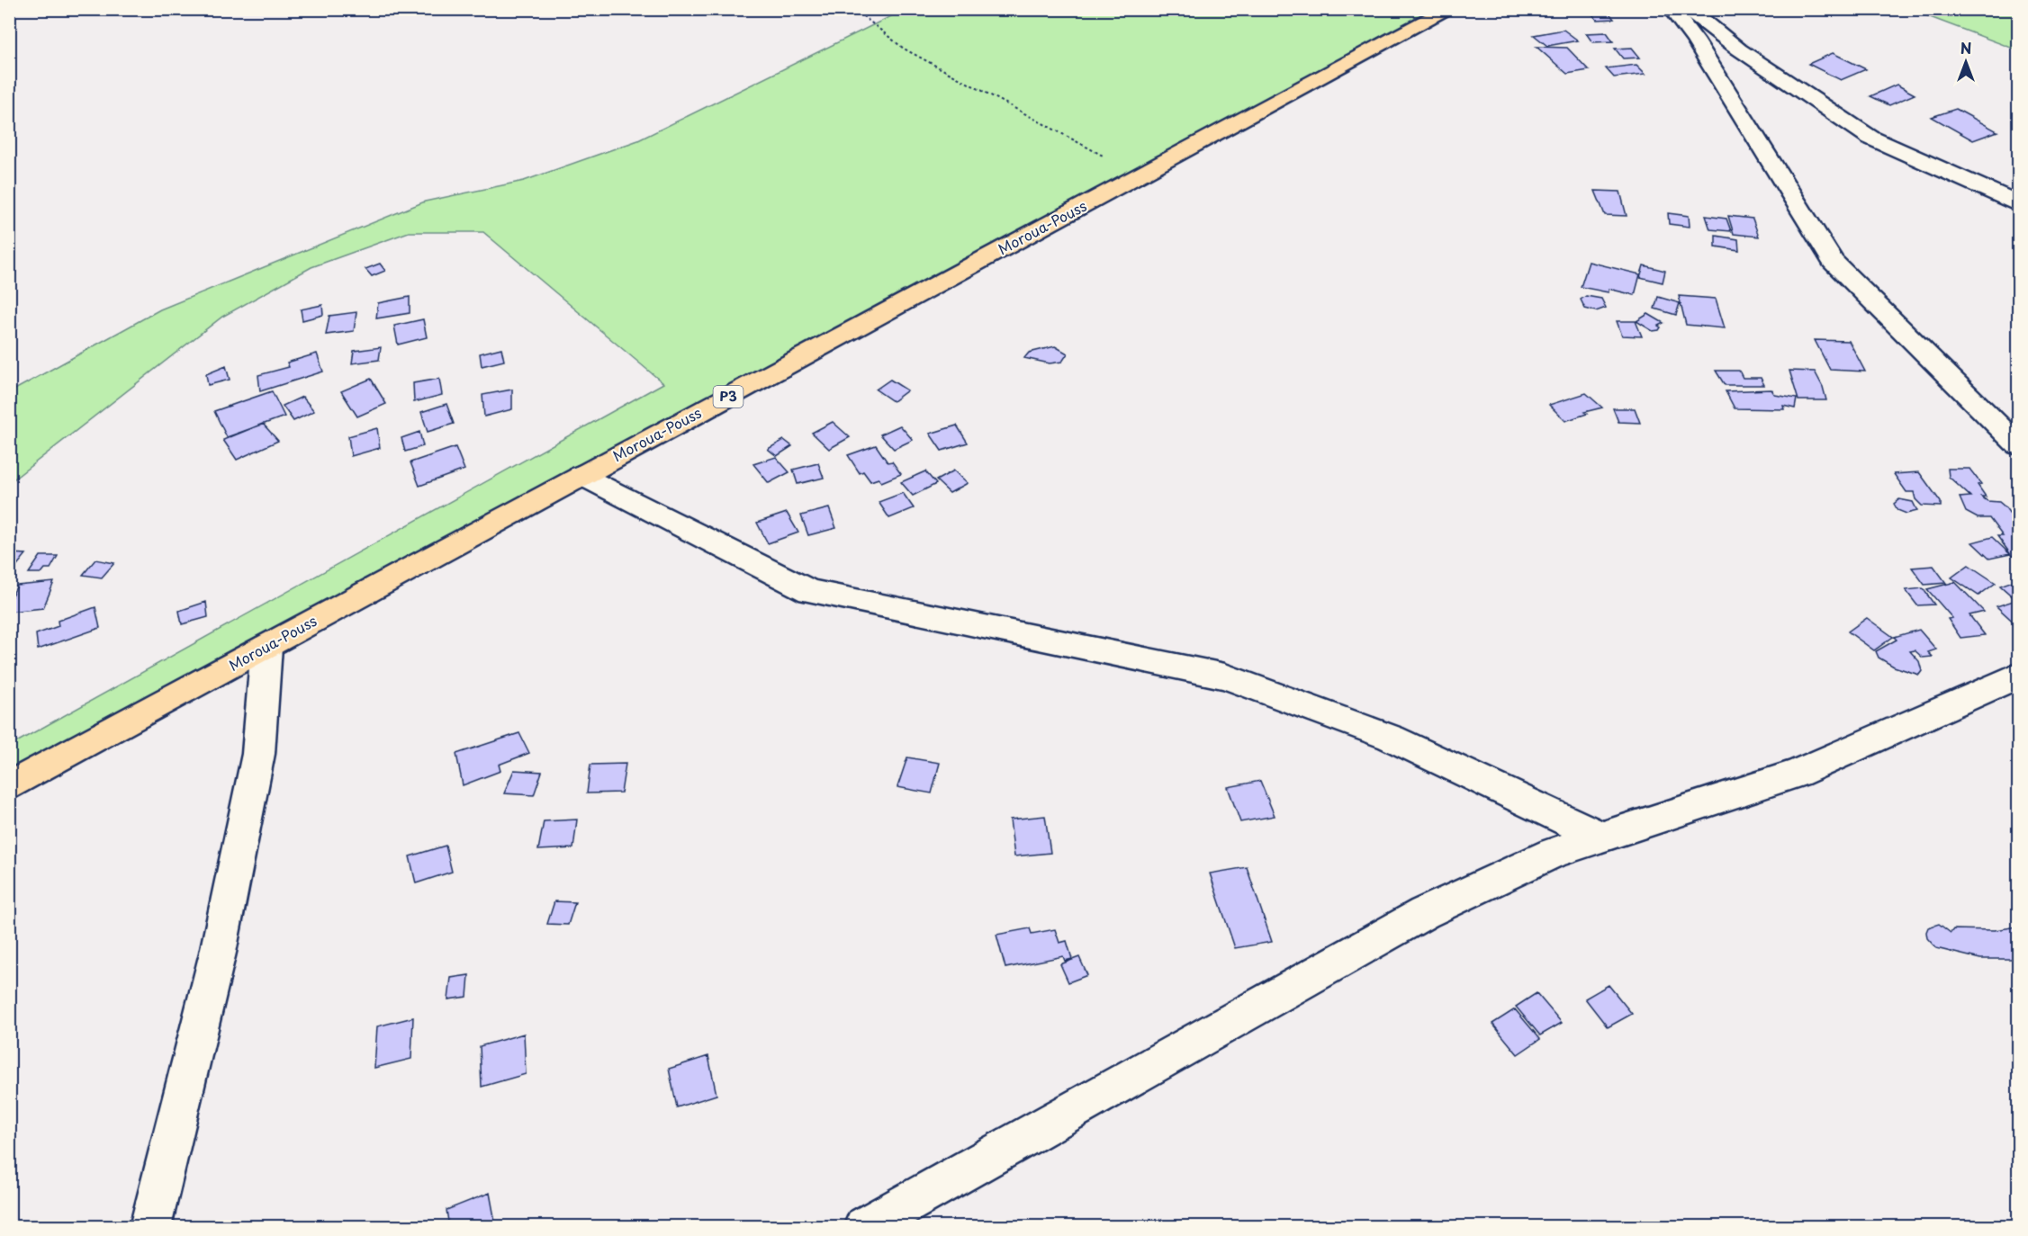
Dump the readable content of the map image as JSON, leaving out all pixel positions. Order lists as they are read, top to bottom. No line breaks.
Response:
{"streets":{"main road":["Moroua-Pouss","P3"]},"north":"top"}
